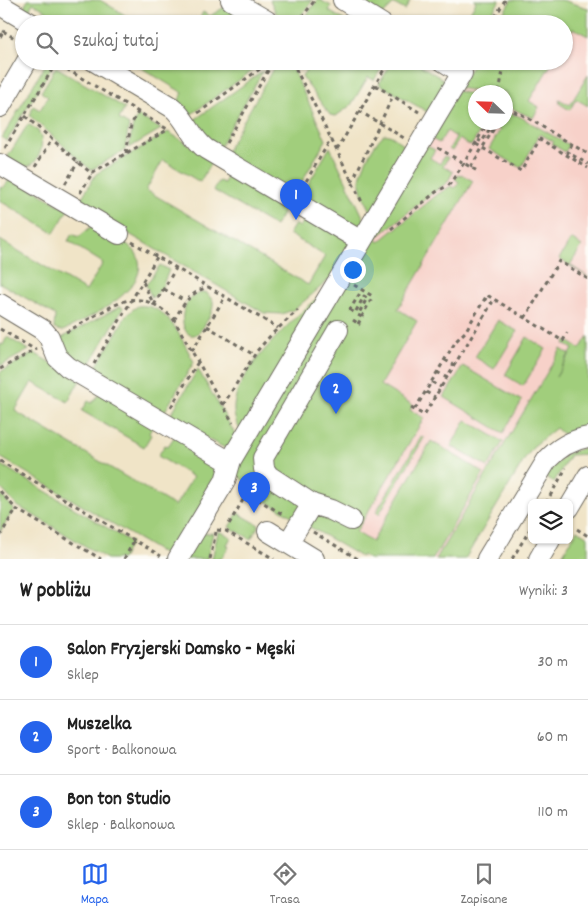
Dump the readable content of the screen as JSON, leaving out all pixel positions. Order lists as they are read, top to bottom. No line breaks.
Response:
{"north":"top left","page":{"search":"Szukaj tutaj","pins":["1","2","3"],"heading":["W pobliżu","Wyniki: 3"],"list":[{"mark":"1","name":"Salon Fryzjerski Damsko - Męski","note":"Sklep","value":"30 m"},{"mark":"2","name":"Muszelka","note":"Sport · Balkonowa","value":"60 m"},{"mark":"3","name":"Bon ton Studio","note":"Sklep · Balkonowa","value":"110 m"}],"nav":["Mapa","Trasa","Zapisane"]}}
